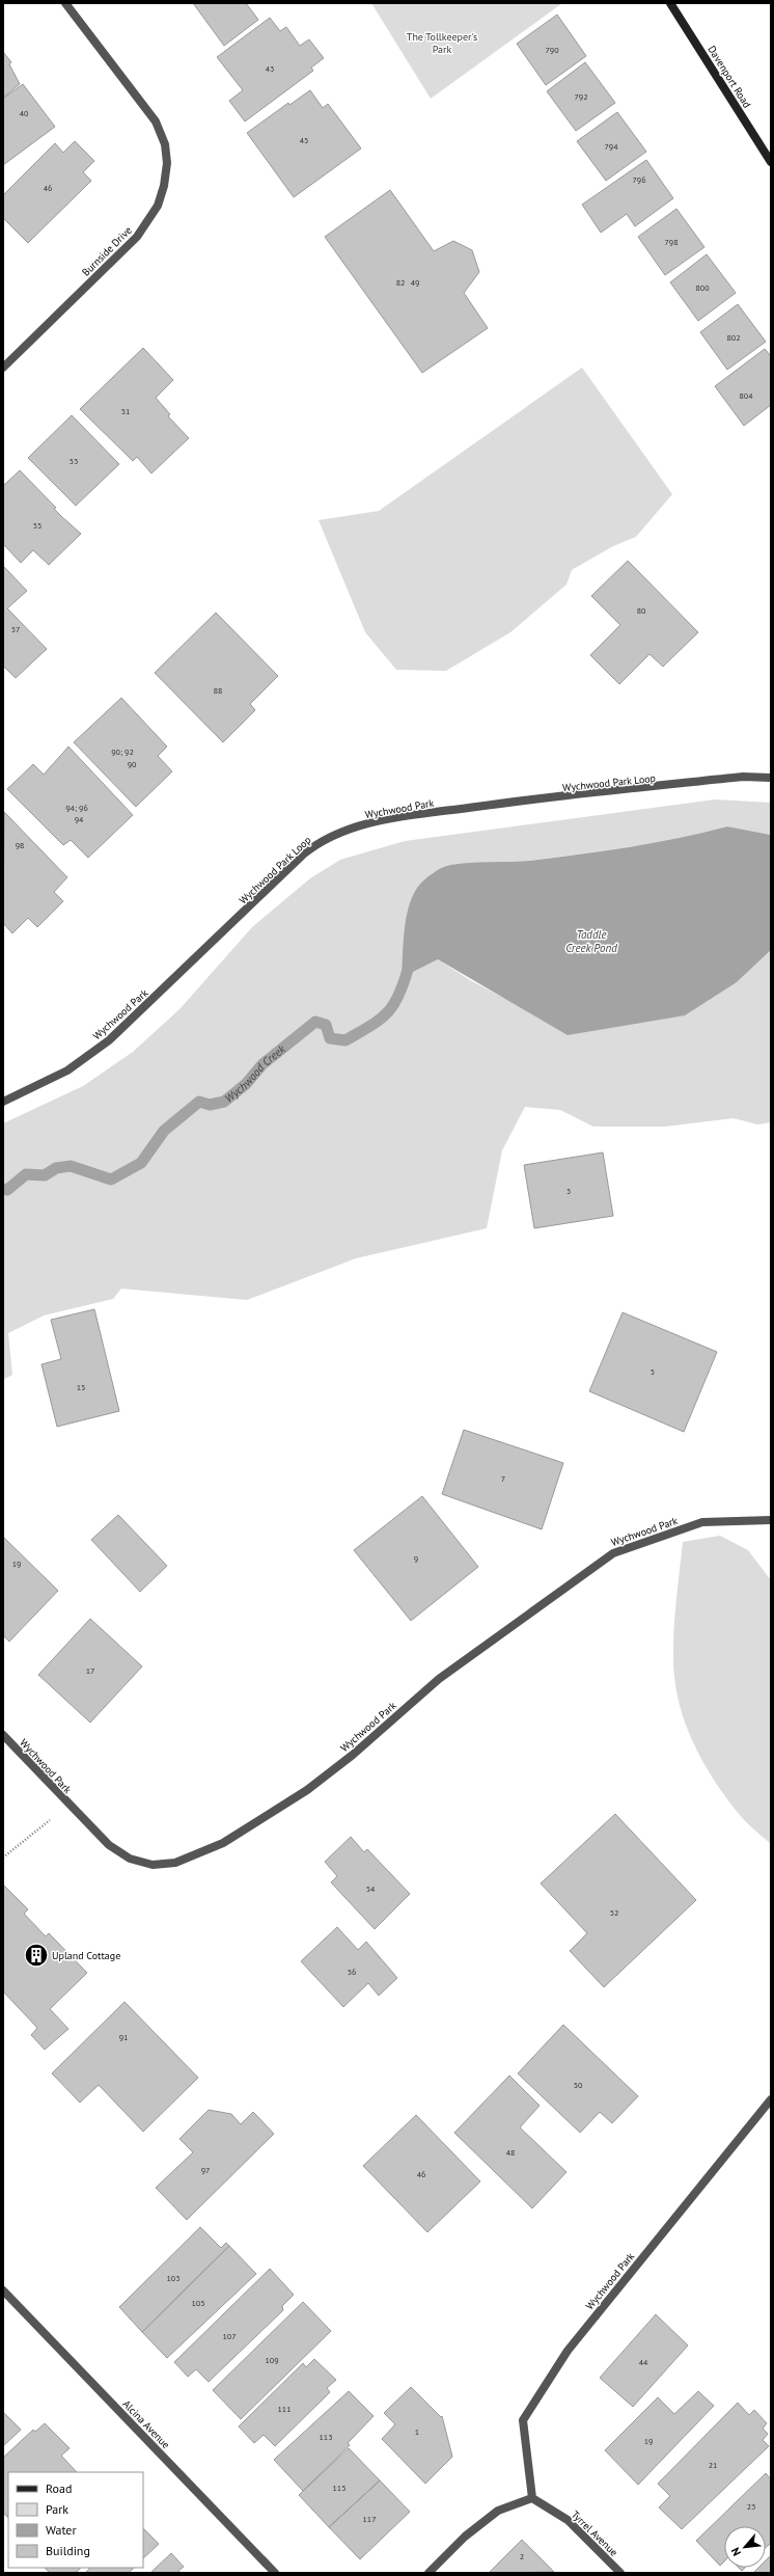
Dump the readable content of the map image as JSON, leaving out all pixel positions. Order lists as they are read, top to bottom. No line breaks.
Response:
{"streets":{"street":["Davenport Road","Burnside Drive","Wychwood Park","Alcina Avenue","Tyrrel Avenue"]},"crossings":[["Wychwood Park","Tyrrel Avenue"]],"water":["Taddle Creek Pond","Wychwood Creek"],"parks":["The Tollkeeper's Park"],"places":{"building":["Upland Cottage"]},"house_numbers":["790","43","792","40","45","794","796","46","798","82","49","800","802","804","51","53","55","80","57","88","90; 92","90","94; 96","94","98","3","5","15","7","9","19","17","54","52","56","91","50","48","97","46","103","105","107","109","44","111","1","113","19","21","115","23","117","2"],"legend":["Road","Park","Water","Building"],"north":"bottom left"}
